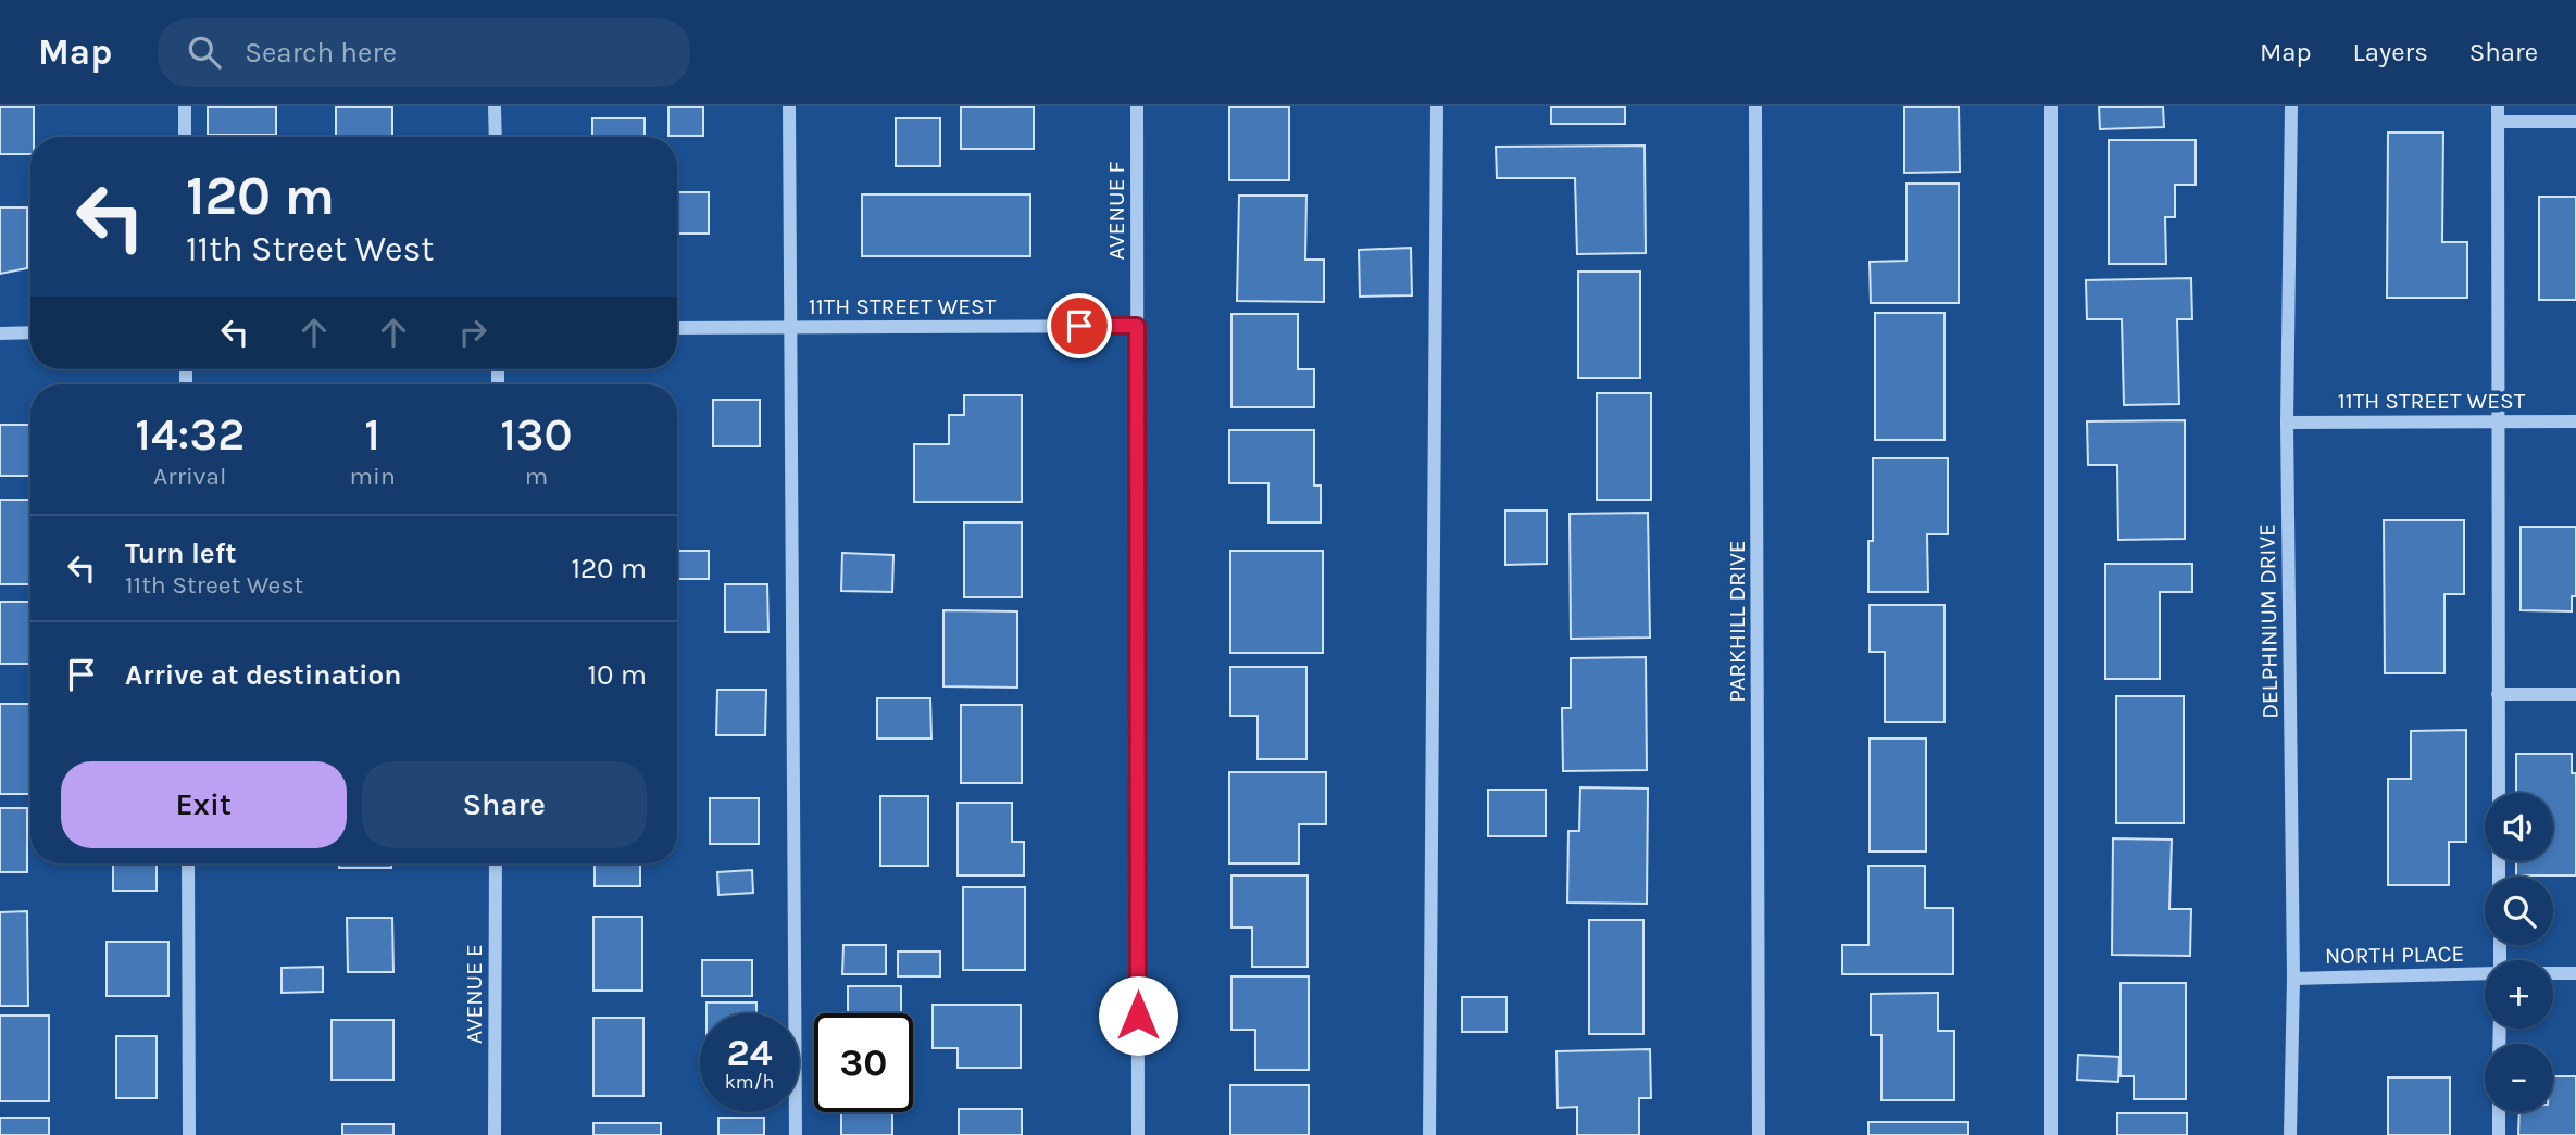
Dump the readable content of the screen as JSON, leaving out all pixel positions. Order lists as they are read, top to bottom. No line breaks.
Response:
{"streets":{"street":["AVENUE F","11TH STREET WEST","PARKHILL DRIVE","DELPHINIUM DRIVE","NORTH PLACE","AVENUE E"]},"crossings":[["AVENUE F","11TH STREET WEST"],["11TH STREET WEST","DELPHINIUM DRIVE"],["DELPHINIUM DRIVE","NORTH PLACE"]],"page":{"header":"Map","search":"Search here","nav":["Map","Layers","Share"],"turn":["120 m","11th Street West"],"eta":["14:32","Arrival","1","min","130","m"],"list":[{"name":"Turn left","note":"11th Street West","value":"120 m"},{"name":"Arrive at destination","value":"10 m"}],"buttons":["Exit","Share"],"map_buttons":["+","−"],"speed":"24 km/h","limit":"30"}}
